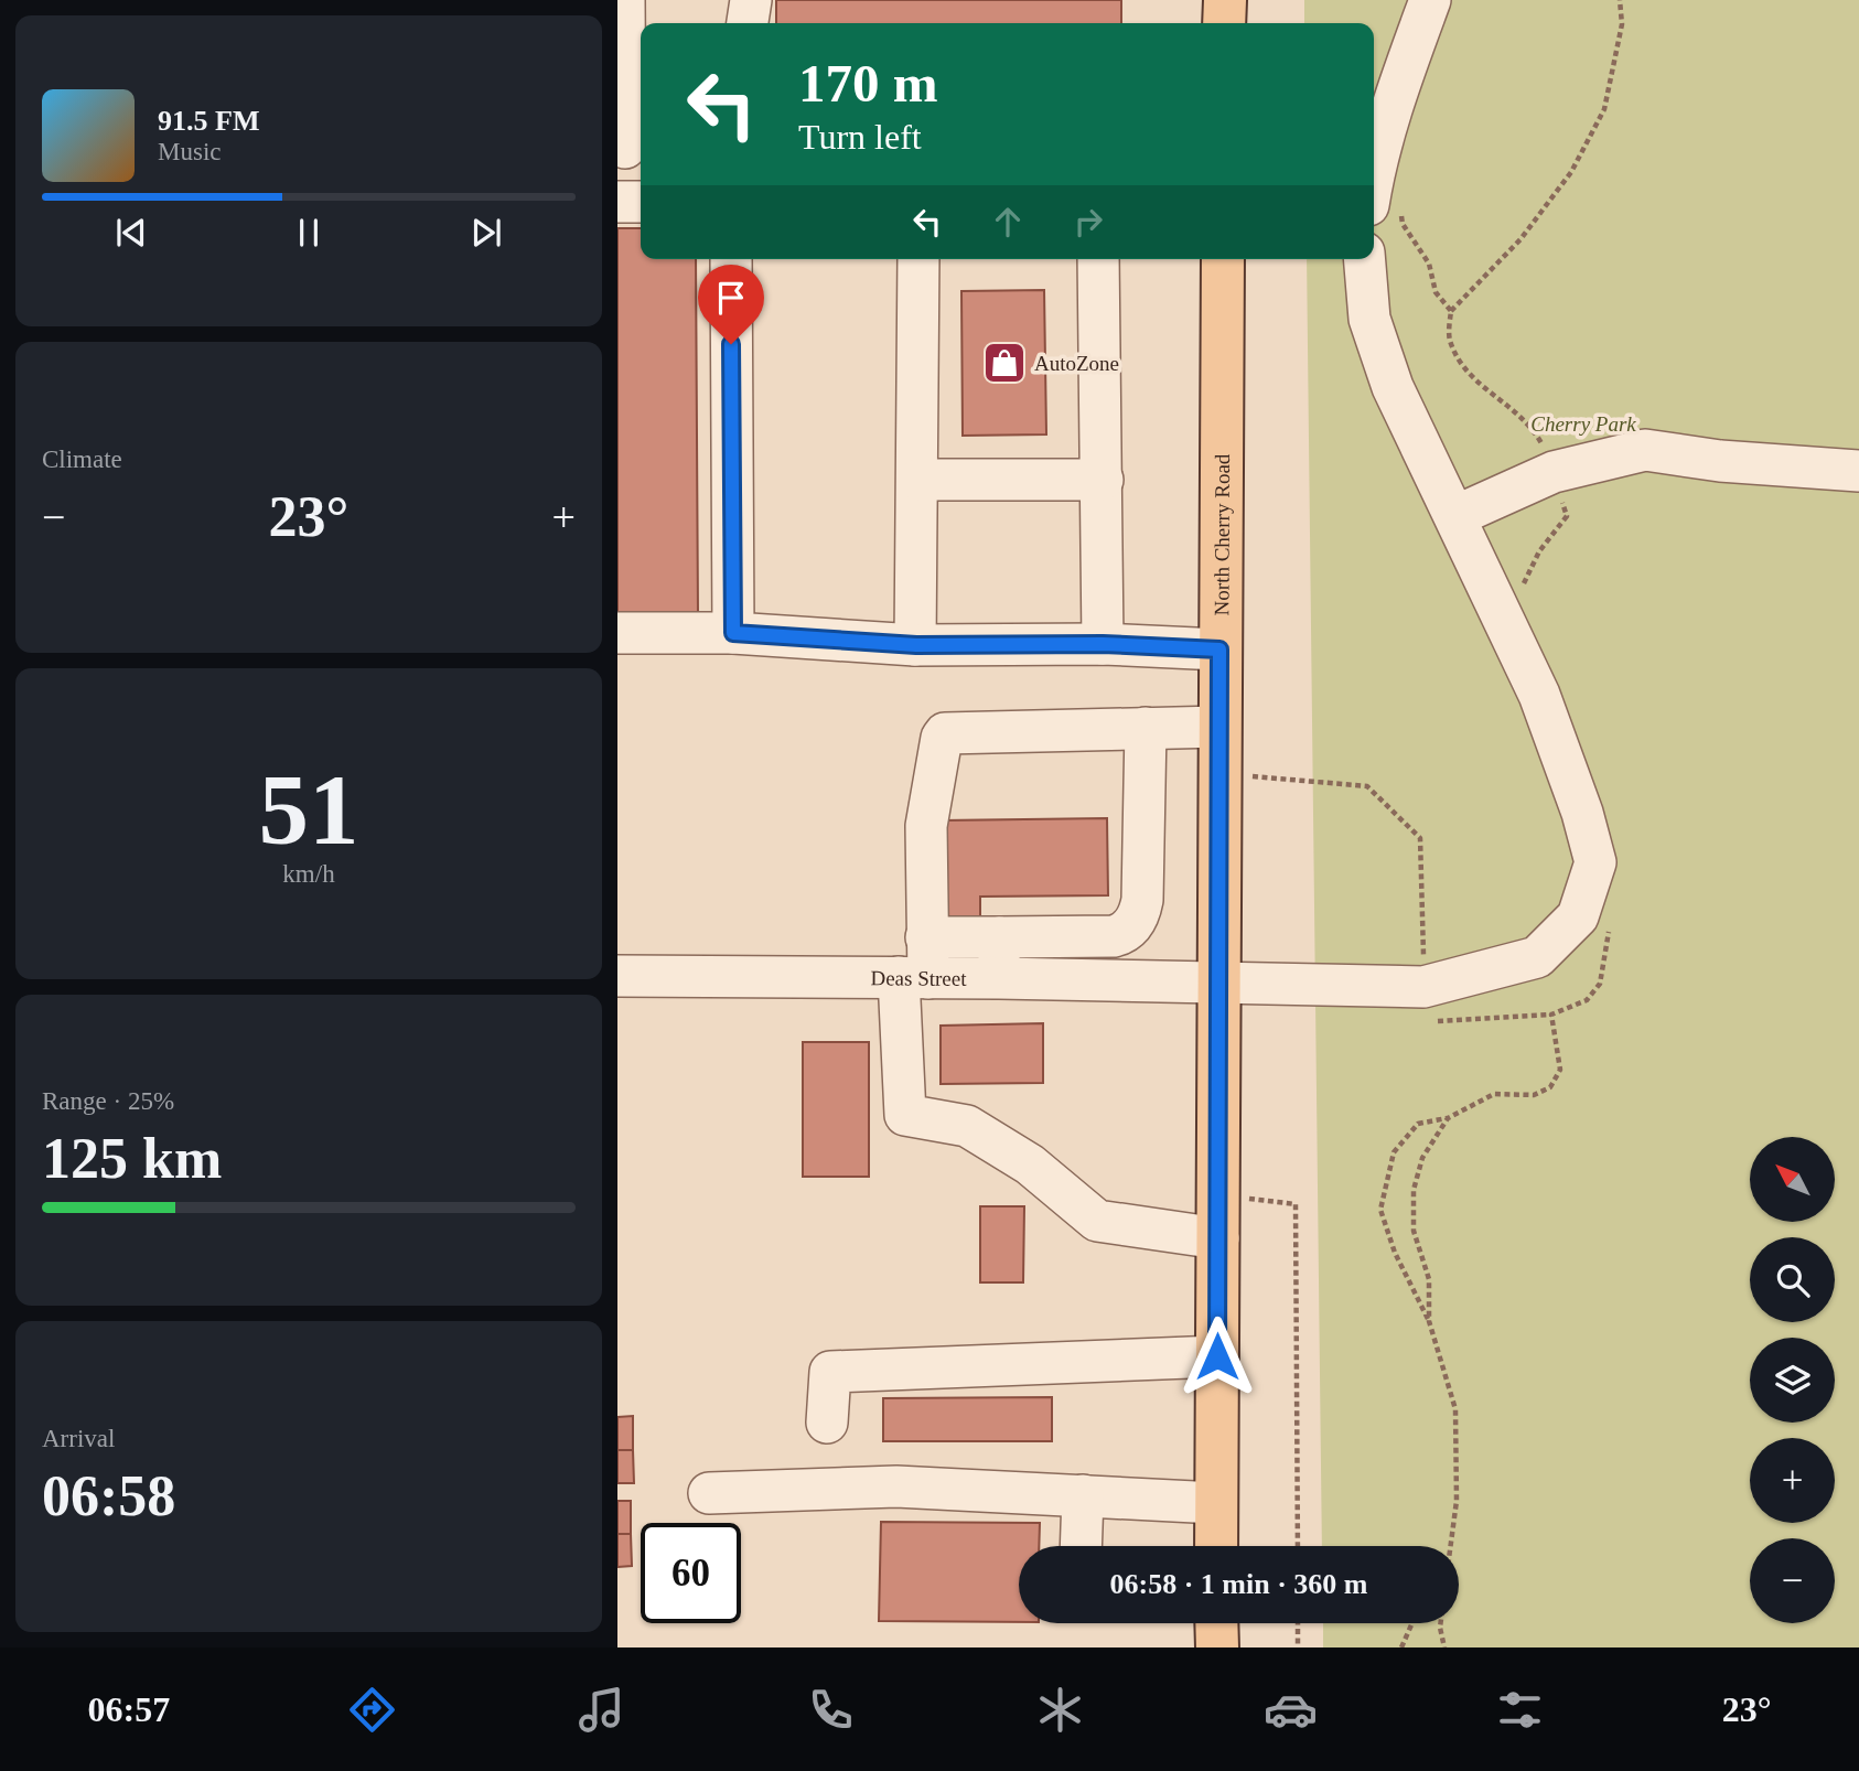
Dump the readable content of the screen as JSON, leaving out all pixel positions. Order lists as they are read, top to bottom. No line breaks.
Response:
{"streets":{"main road":["North Cherry Road"],"street":["Deas Street"]},"crossings":[["North Cherry Road","Deas Street"]],"parks":["Cherry Park"],"places":{"shop":["AutoZone"]},"north":"top left","page":{"turn":["170 m","Turn left"],"song":["91.5 FM","Music"],"tile":["Climate",["51","km/h"],["Range · 25%","125 km"],["Arrival","06:58"]],"heat":["−","23°","+"],"map_buttons":["+","−"],"limit":"60","trip":"06:58 · 1 min · 360 m","tabs":["06:57","23°"]}}
